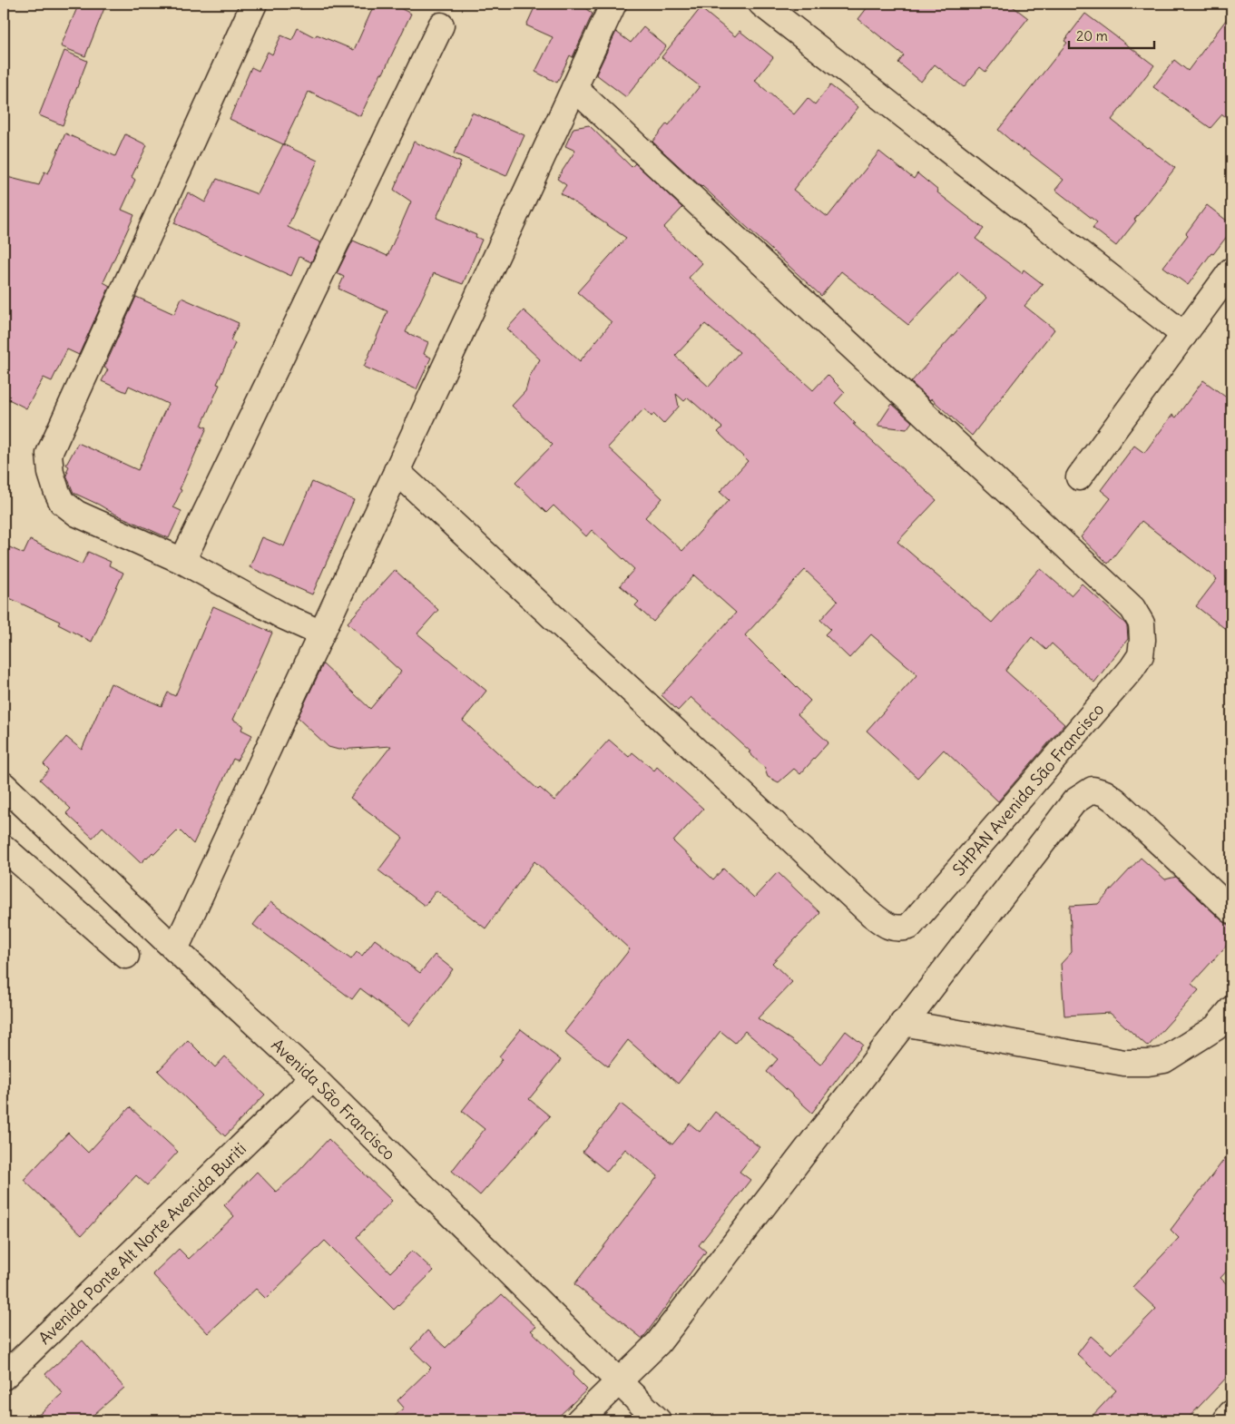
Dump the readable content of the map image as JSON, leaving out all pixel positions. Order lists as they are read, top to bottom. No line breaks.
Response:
{"streets":{"street":["SHPAN Avenida São Francisco","Avenida São Francisco","Avenida Ponte Alt Norte Avenida Buriti"]},"crossings":[["Avenida São Francisco","Avenida Ponte Alt Norte Avenida Buriti"]],"scale_bar":"20 m"}
